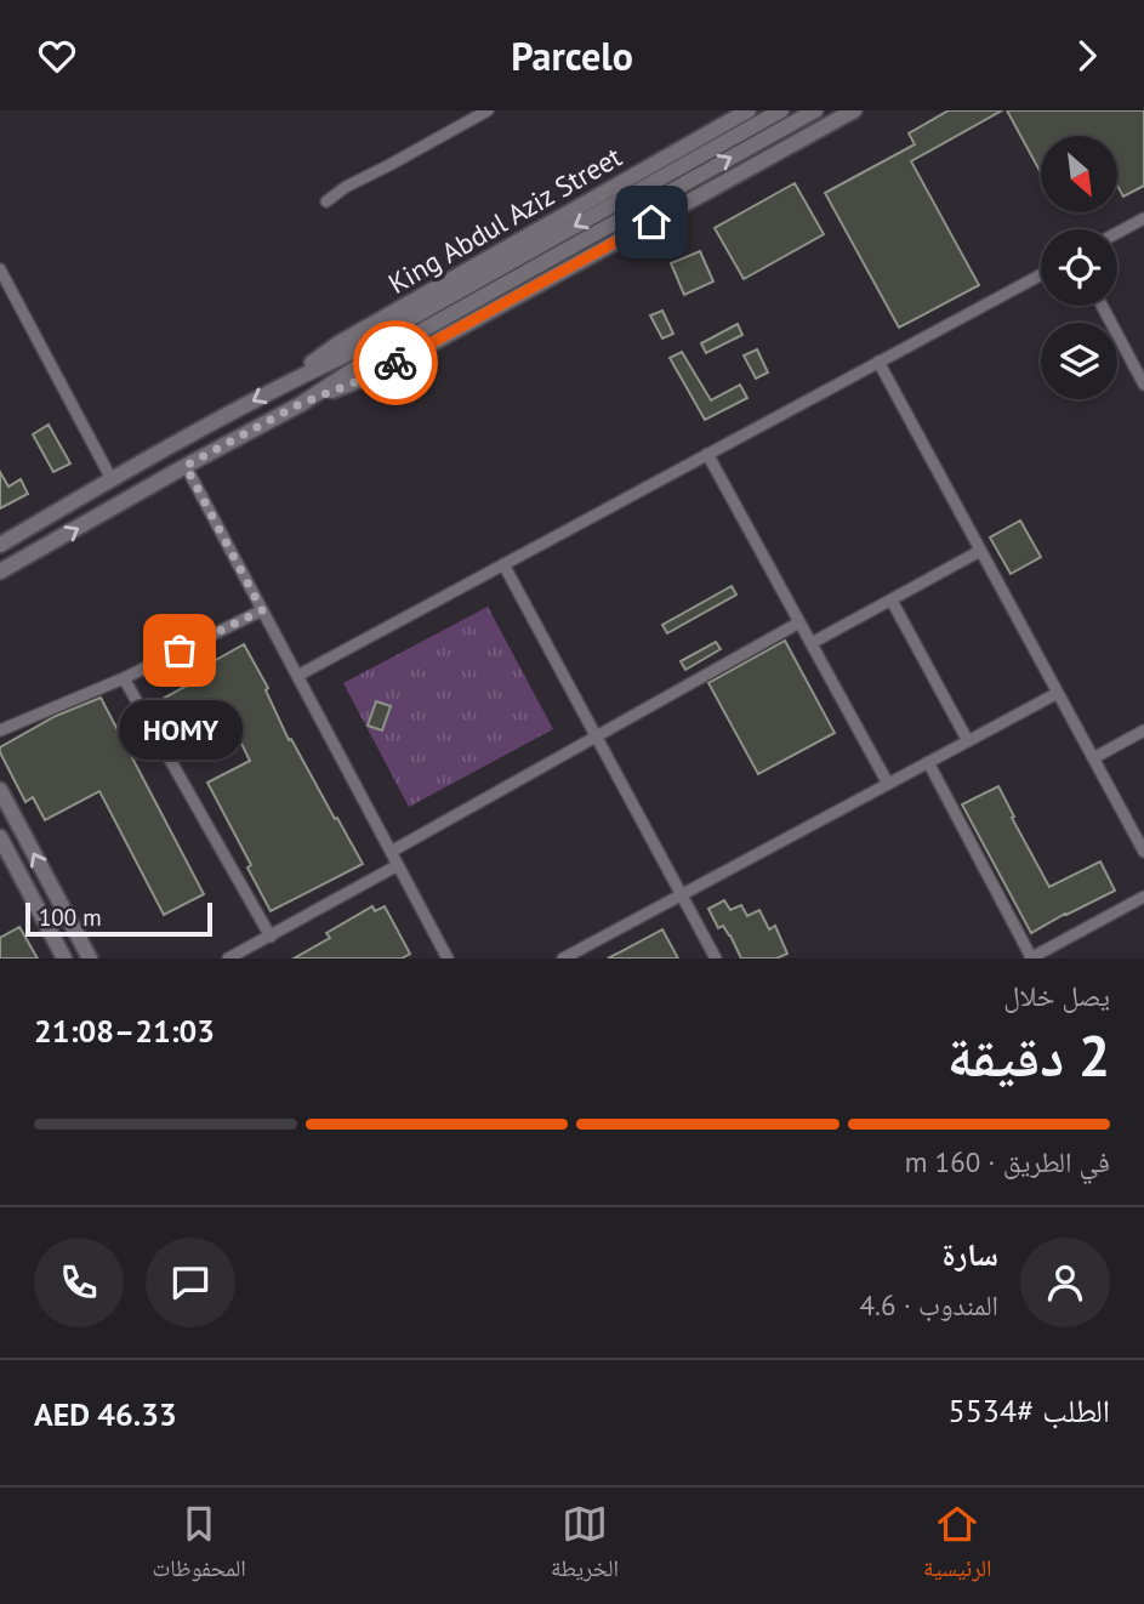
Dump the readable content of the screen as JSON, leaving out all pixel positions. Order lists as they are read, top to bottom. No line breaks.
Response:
{"streets":{"street":["King Abdul Aziz Street"]},"places":["HOMY"],"scale_bar":"100 m","north":"bottom right","page":{"header":"Parcelo","bubble":"HOMY","scale":"100 m","heading":["2 دقيقة","يصل خلال","21:03–21:08"],"panel":["سارة","المندوب · 4.6","الطلب #5534","AED 46.33"],"bar":"في الطريق · 160 m","tabs":["الرئيسية","الخريطة","المحفوظات"]}}
